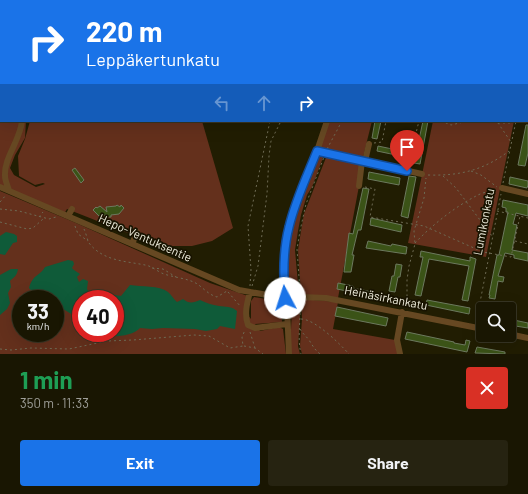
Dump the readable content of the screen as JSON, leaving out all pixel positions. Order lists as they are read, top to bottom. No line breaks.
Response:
{"streets":{"street":["Hepo-Ventuksentie","Heinäsirkankatu"],"path":["Lumikonkatu"]},"crossings":[["Lumikonkatu","Heinäsirkankatu"],["Hepo-Ventuksentie","Heinäsirkankatu"]],"page":{"turn":["220 m","Leppäkertunkatu"],"speed":"33 km/h","limit":"40","heading":["1 min","350 m · 11:33"],"buttons":["Exit","Share"]}}
